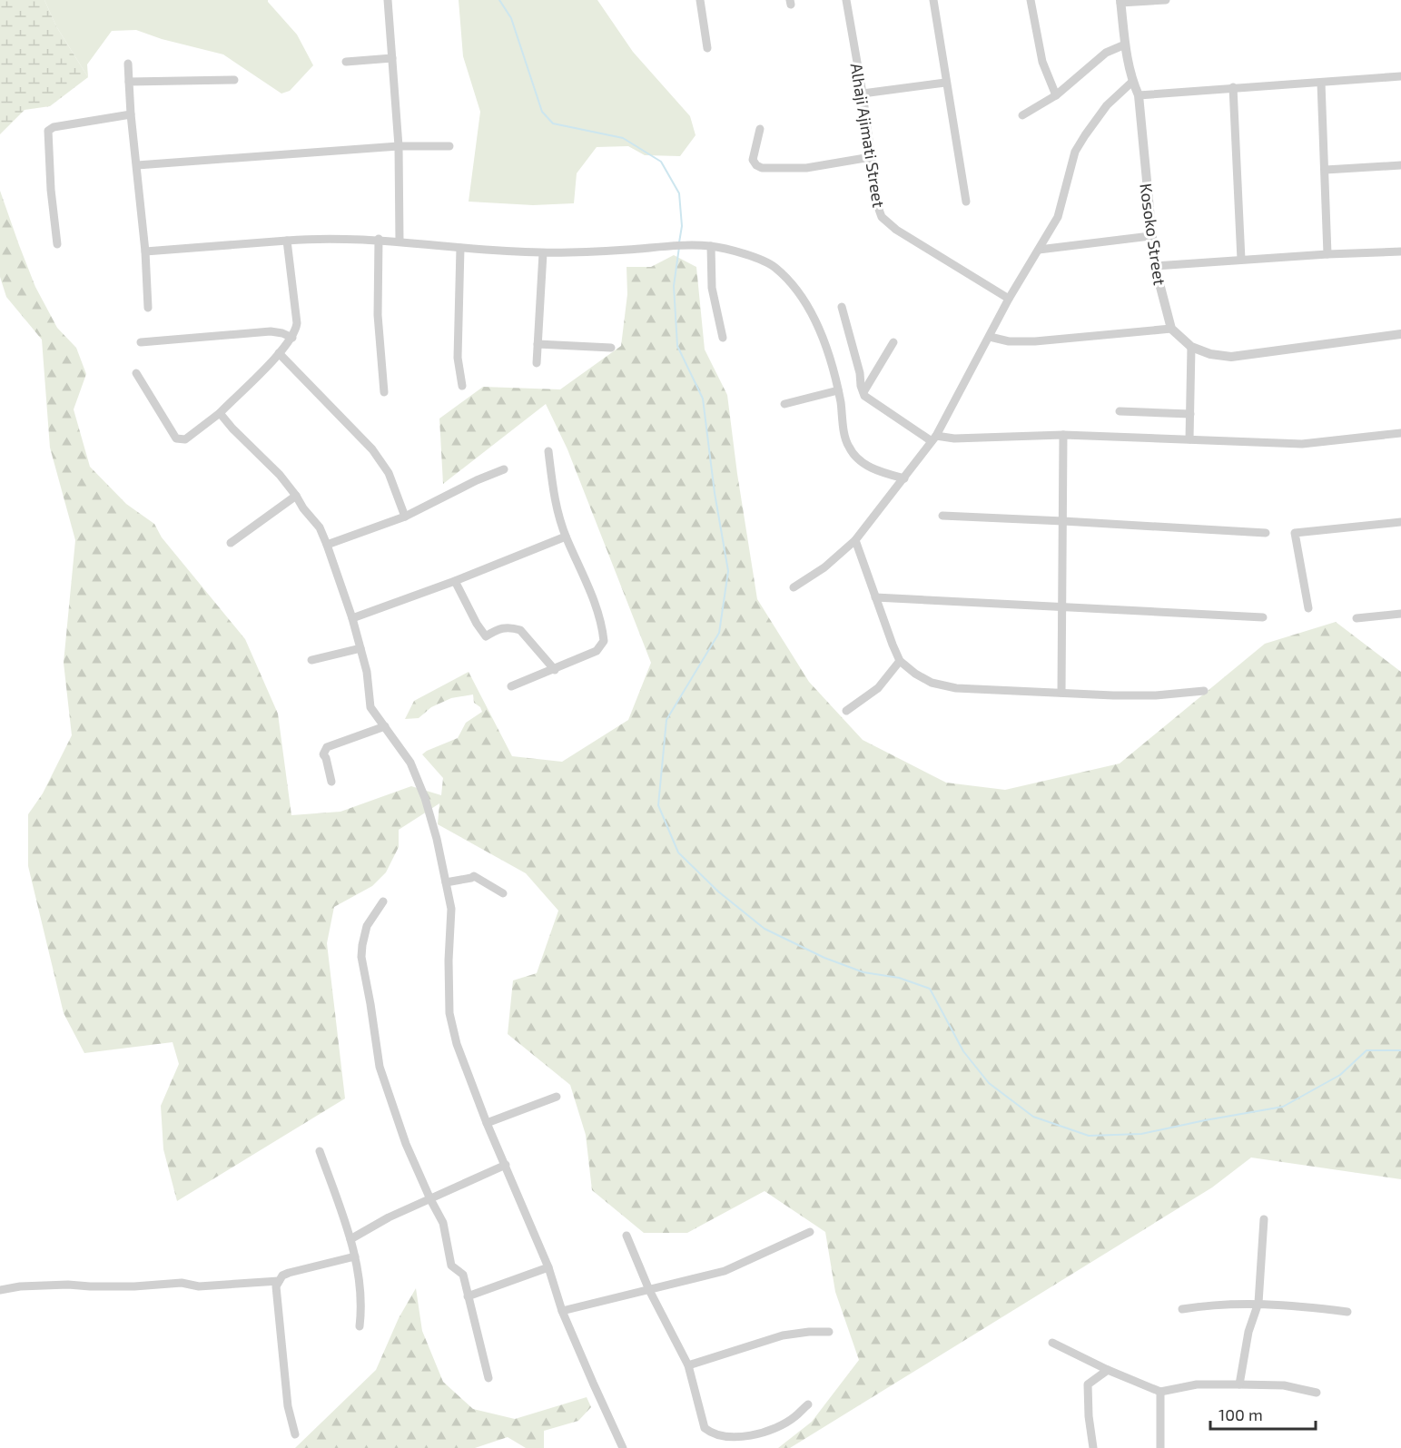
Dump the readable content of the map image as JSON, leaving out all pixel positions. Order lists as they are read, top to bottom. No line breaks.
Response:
{"streets":{"street":["Alhaji Ajimati Street","Kosoko Street"]},"scale_bar":"100 m"}
